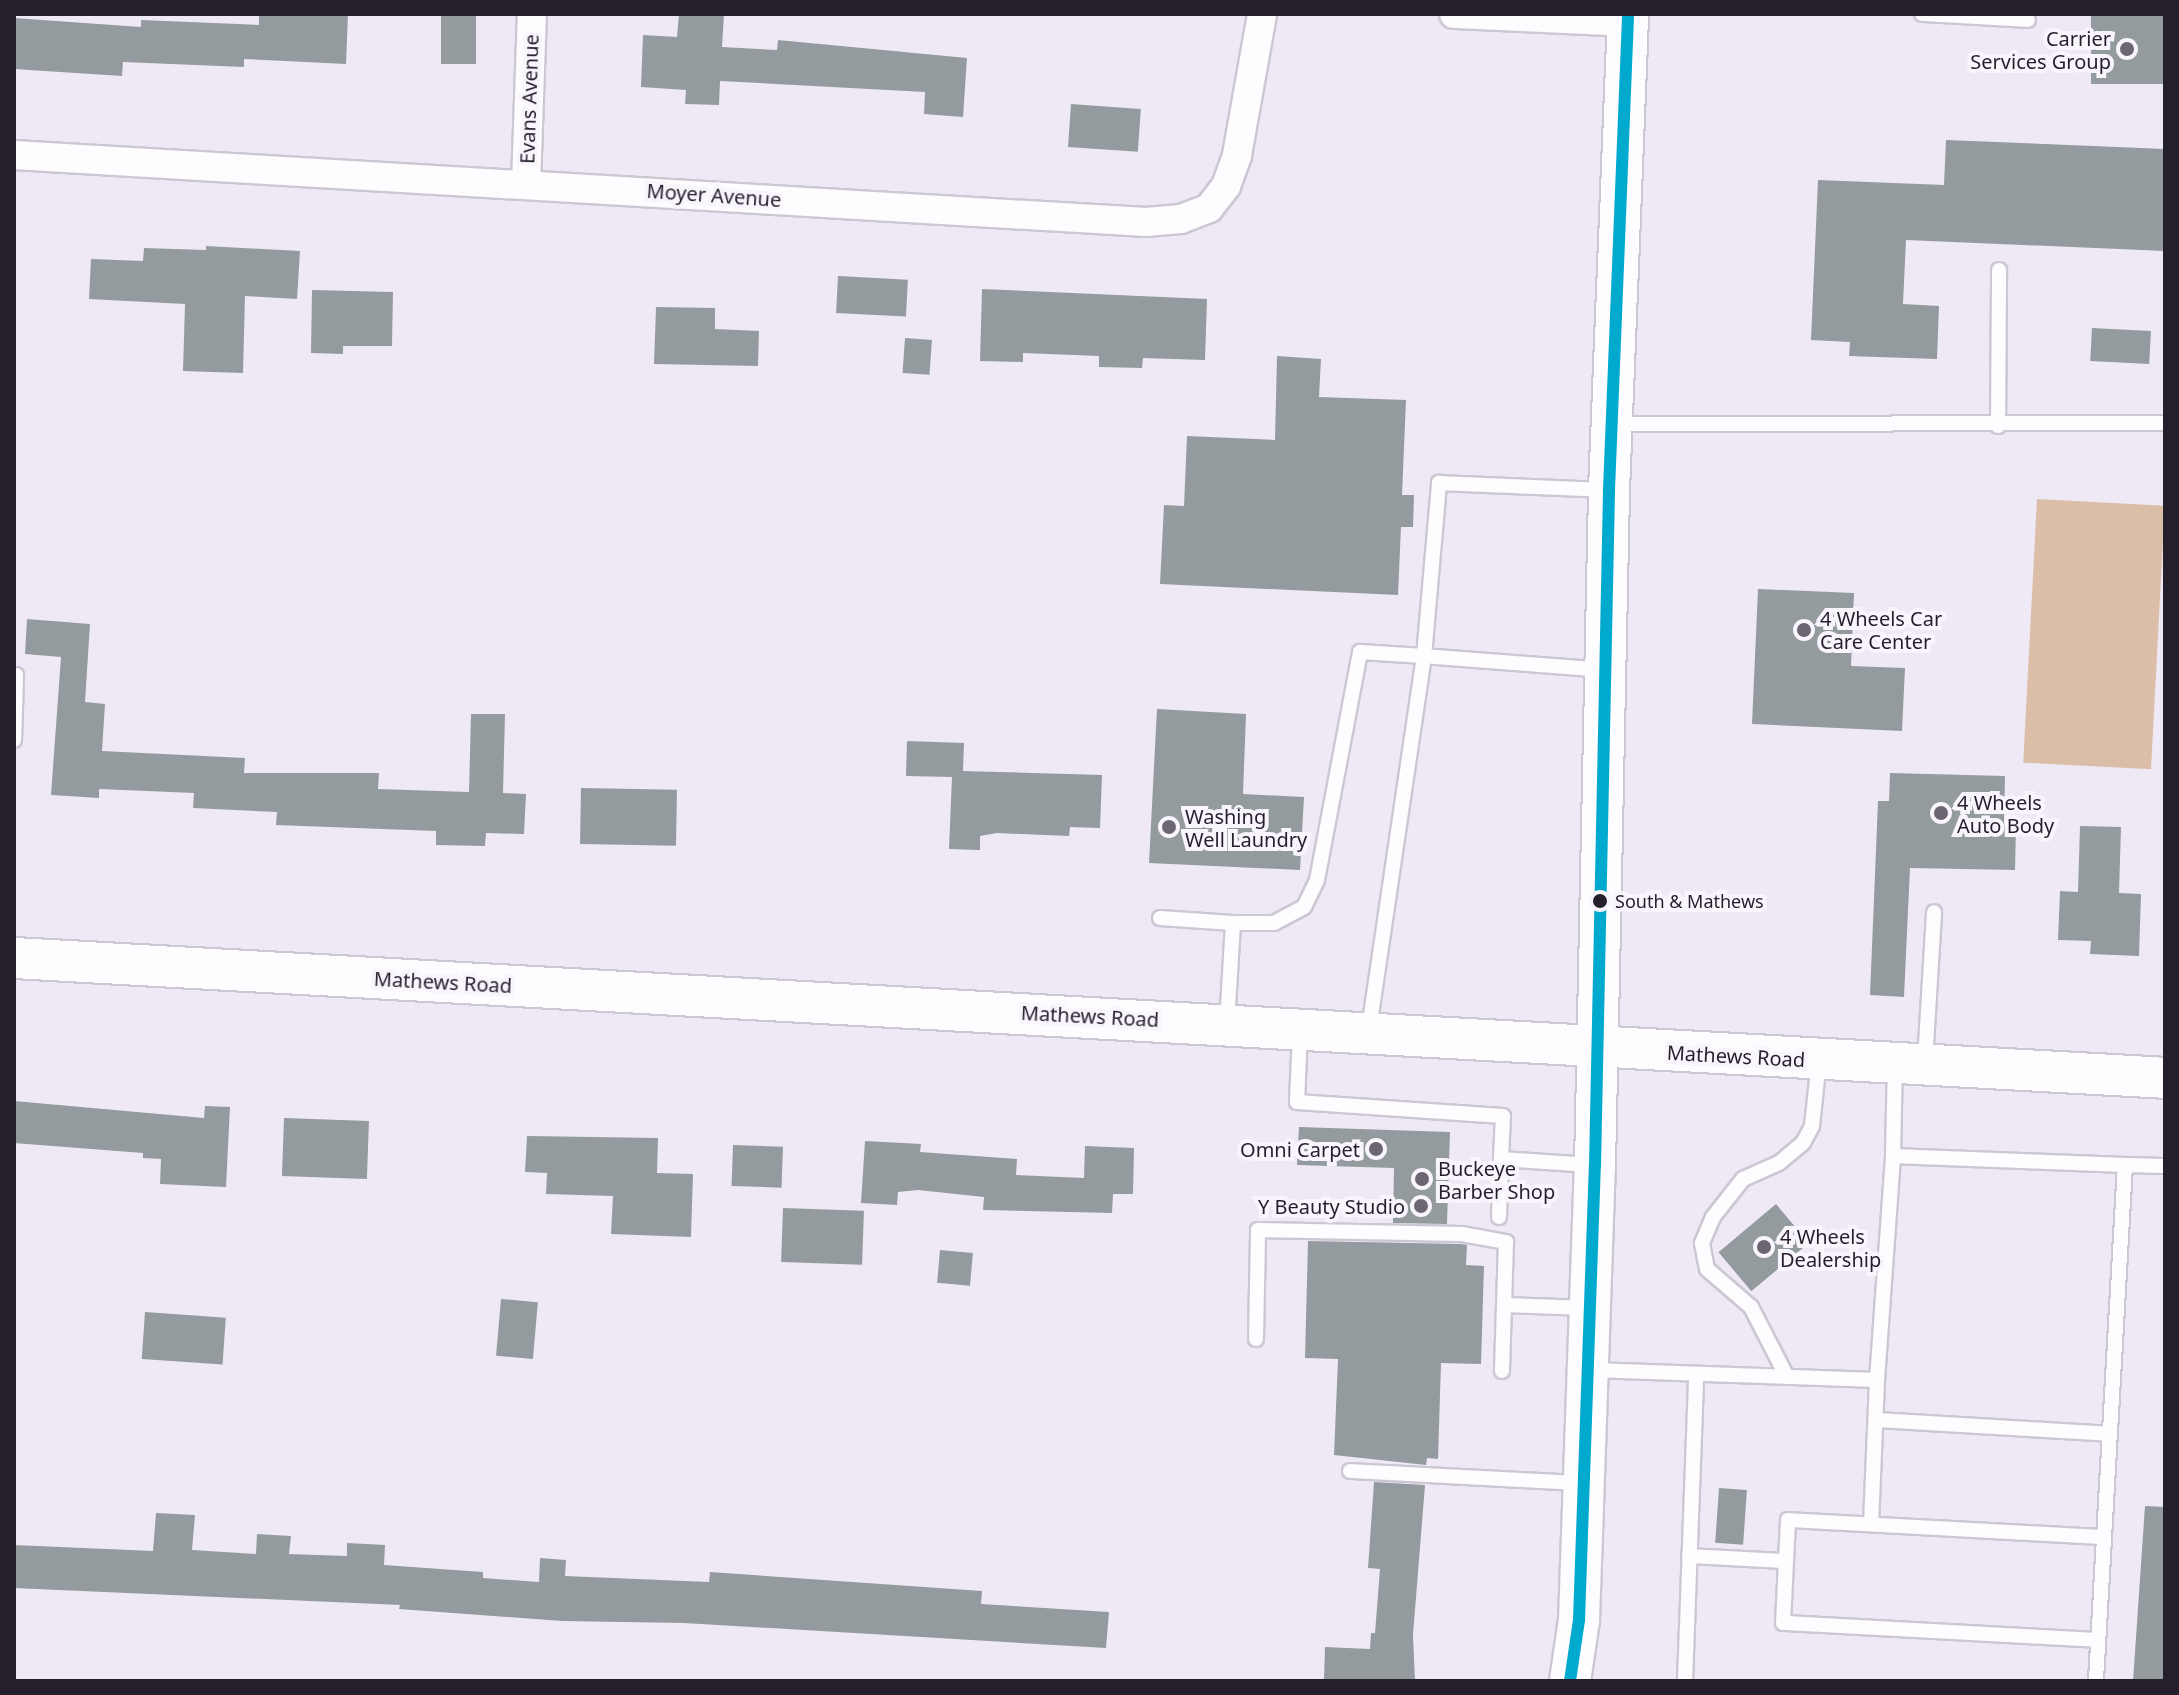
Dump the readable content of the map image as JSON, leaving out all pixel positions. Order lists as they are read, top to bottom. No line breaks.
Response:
{"streets":{"street":["Evans Avenue","Moyer Avenue","Mathews Road"]},"crossings":[["Evans Avenue","Moyer Avenue"]],"places":["Carrier Services Group","4 Wheels Car Care Center","4 Wheels Auto Body","Washing Well Laundry","South & Mathews","Omni Carpet","Buckeye Barber Shop","Y Beauty Studio","4 Wheels Dealership"]}
